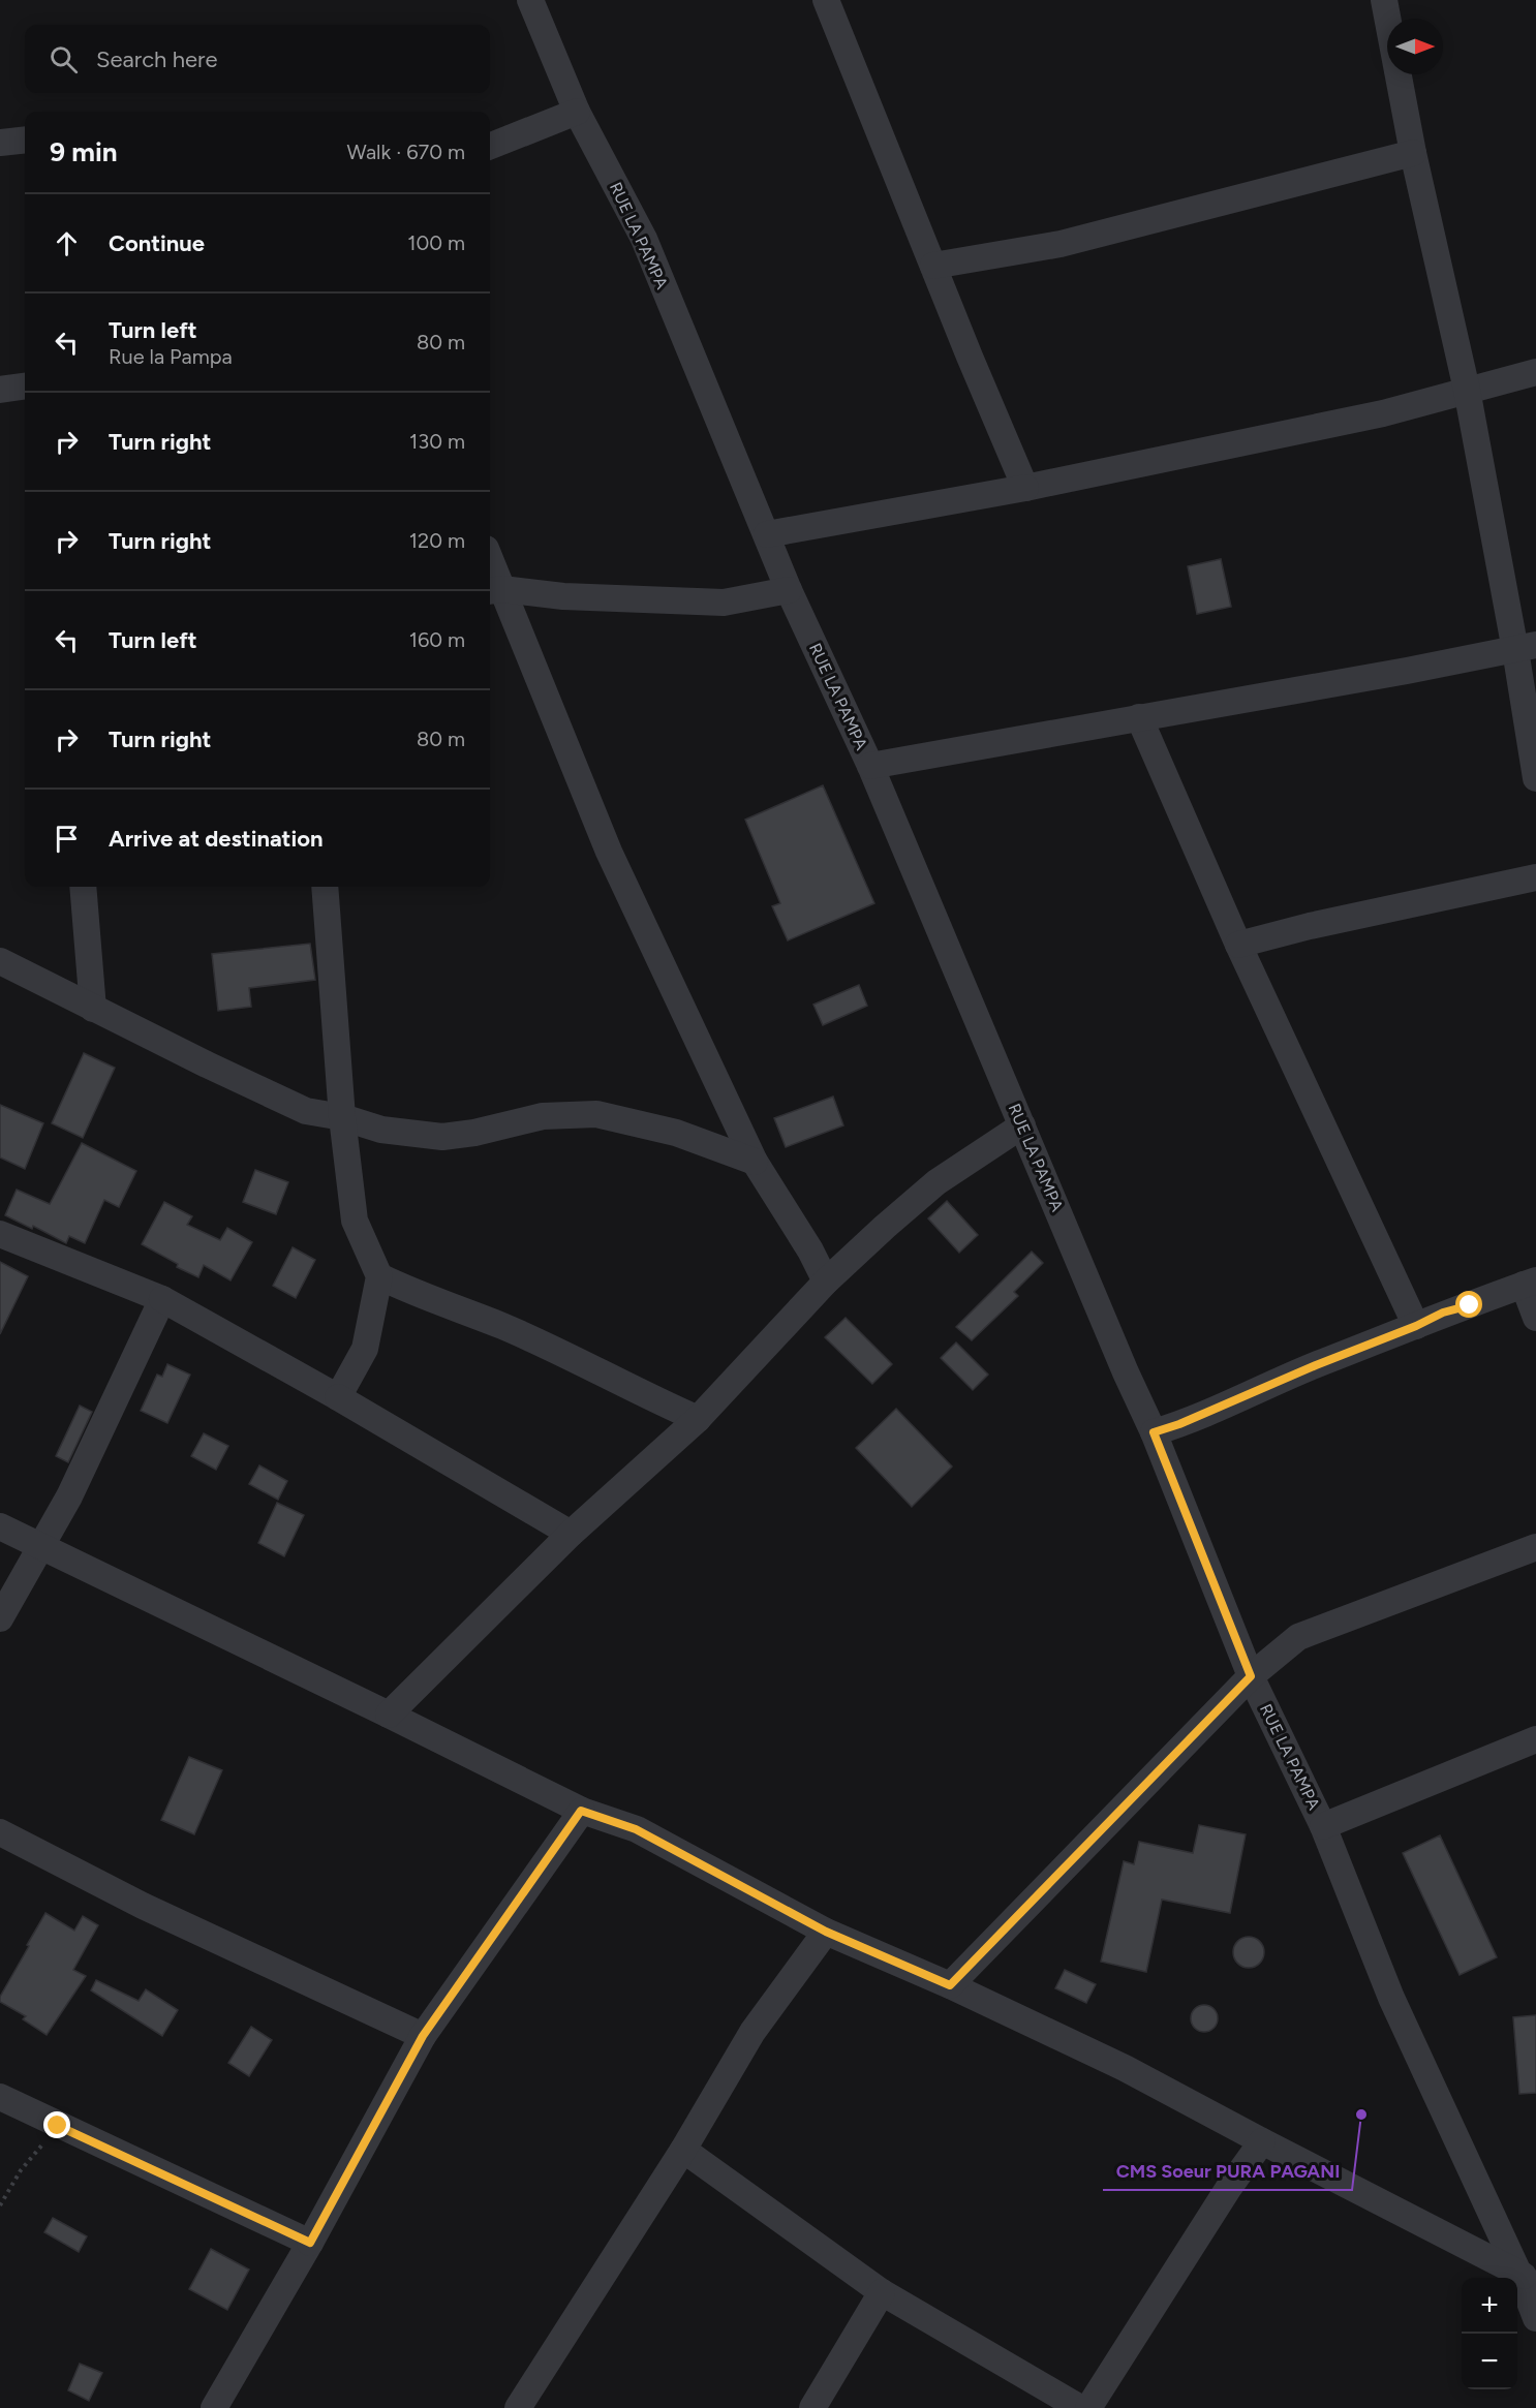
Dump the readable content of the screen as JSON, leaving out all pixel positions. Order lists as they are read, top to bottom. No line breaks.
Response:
{"streets":{"street":["RUE LA PAMPA"]},"places":["CMS Soeur PURA PAGANI"],"north":"right","page":{"search":"Search here","heading":["9 min","Walk · 670 m"],"list":[["Continue","100 m"],["Turn left","Rue la Pampa","80 m"],["Turn right","130 m"],["Turn right","120 m"],["Turn left","160 m"],["Turn right","80 m"],"Arrive at destination"],"map_buttons":["+","−"]}}
